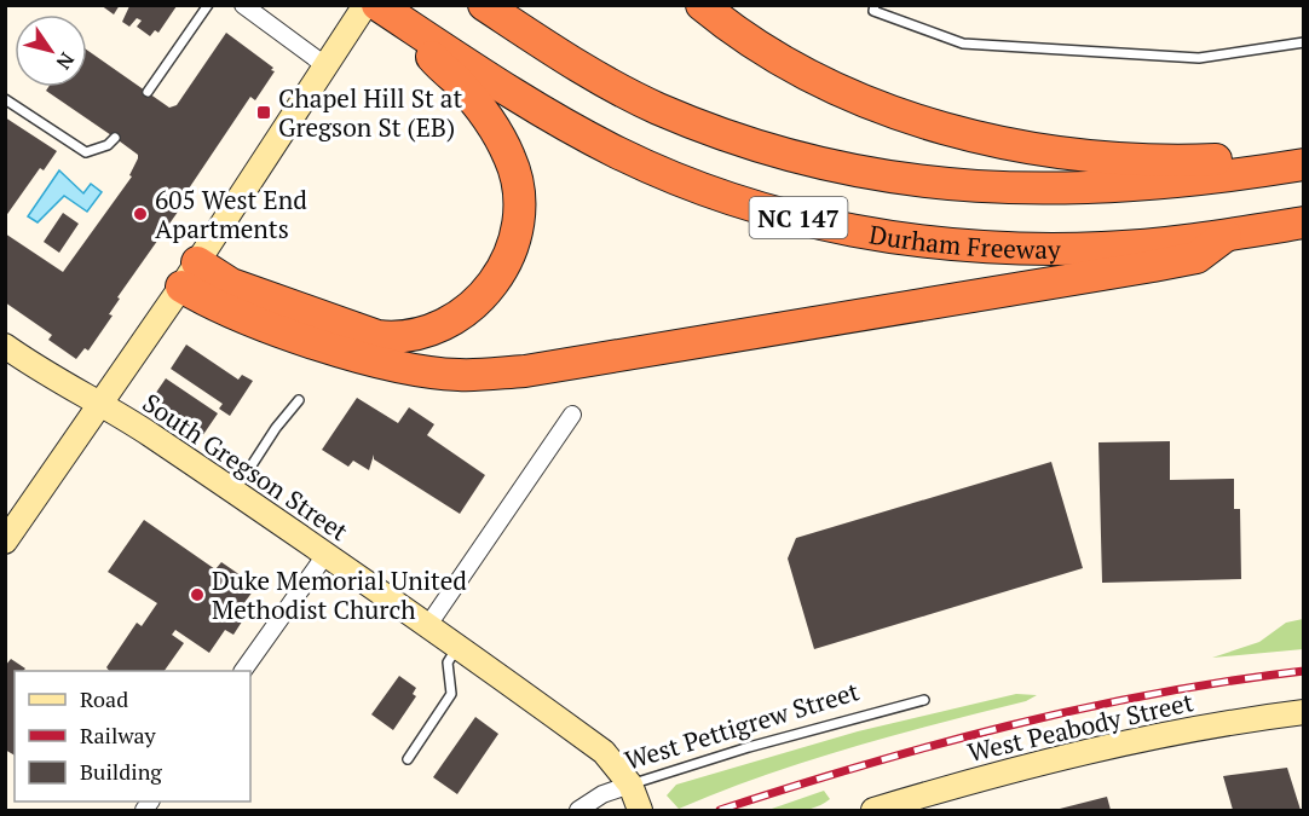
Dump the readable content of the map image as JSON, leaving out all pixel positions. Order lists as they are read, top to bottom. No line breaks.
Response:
{"streets":{"highway":["NC 147","Durham Freeway"],"main road":["South Gregson Street","West Peabody Street"],"street":["West Pettigrew Street"]},"crossings":[["South Gregson Street","West Pettigrew Street"]],"places":{"transit":["Chapel Hill St at Gregson St (EB)"],"other":["605 West End Apartments","Duke Memorial United Methodist Church"]},"legend":["Road","Railway","Building"],"north":"bottom right"}
